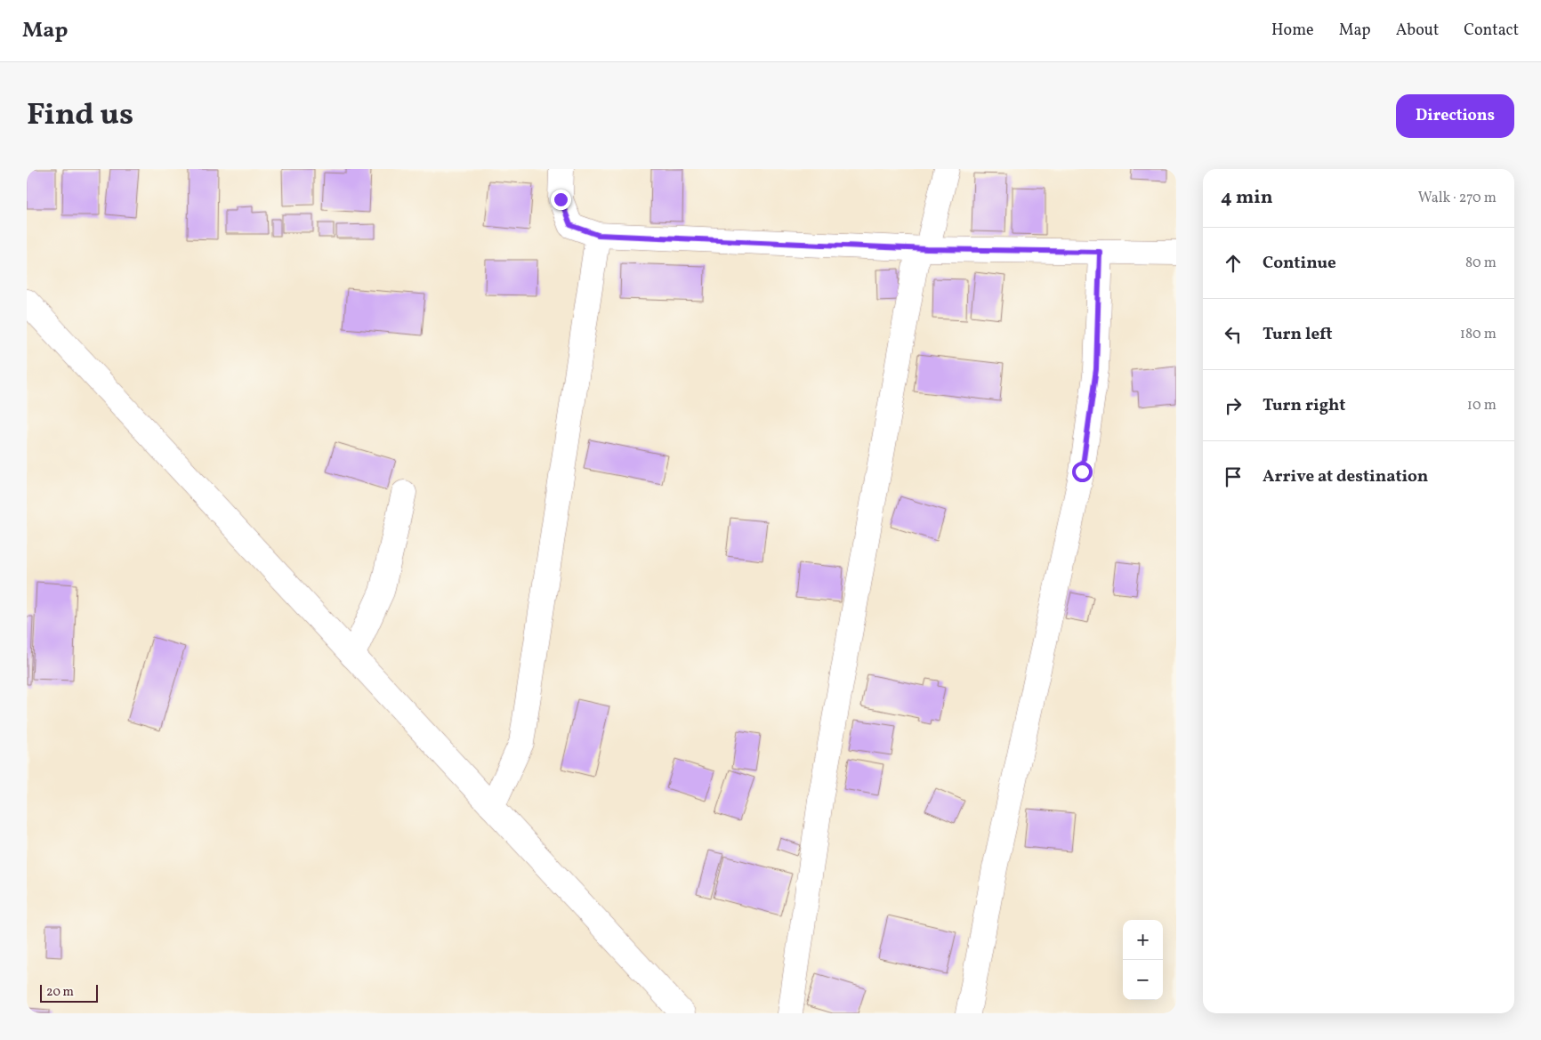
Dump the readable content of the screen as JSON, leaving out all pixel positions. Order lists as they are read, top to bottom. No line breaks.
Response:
{"scale_bar":"20 m","page":{"header":"Map","nav":["Home","Map","About","Contact"],"title":"Find us","buttons":"Directions","heading":["4 min","Walk · 270 m"],"list":[["Continue","80 m"],["Turn left","180 m"],["Turn right","10 m"],"Arrive at destination"],"map_buttons":["+","−"],"scale":"20 m"}}
